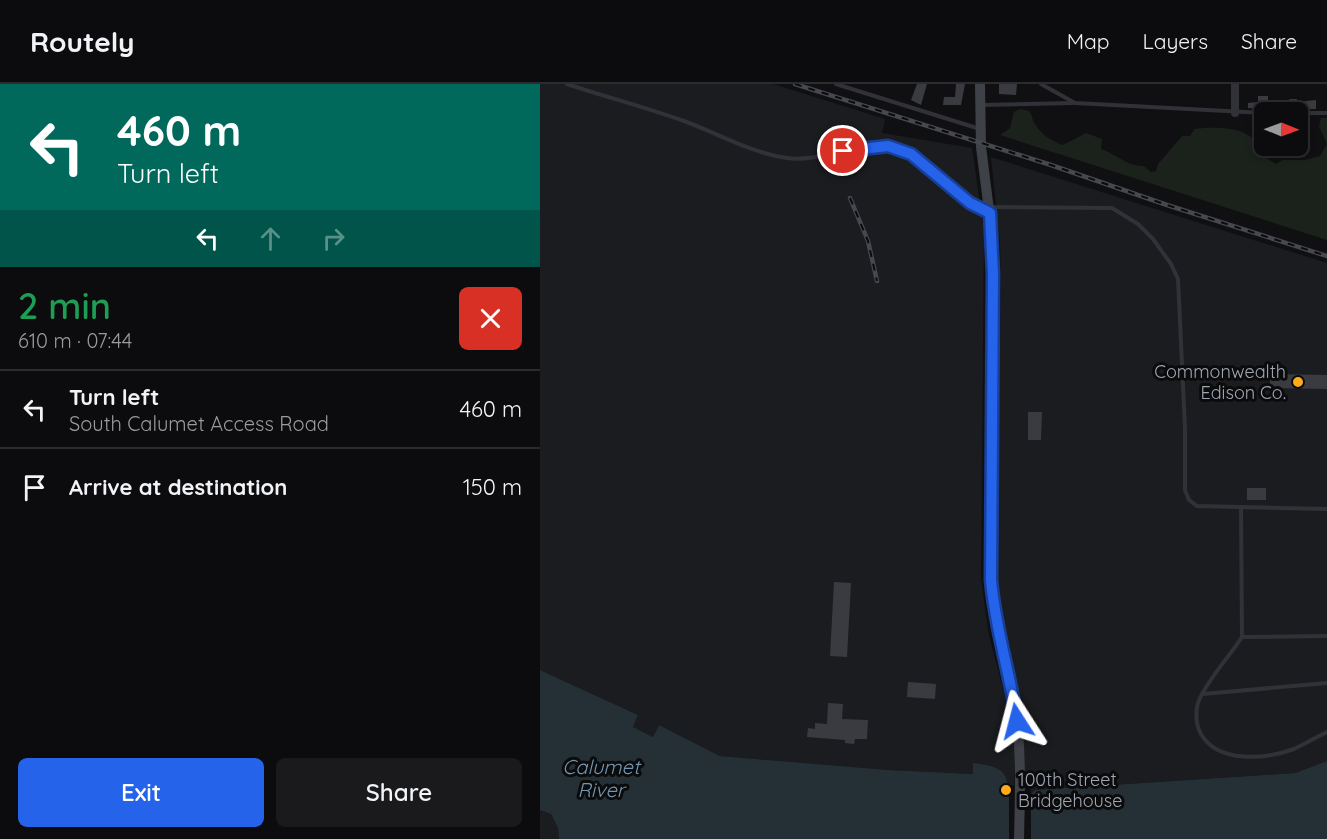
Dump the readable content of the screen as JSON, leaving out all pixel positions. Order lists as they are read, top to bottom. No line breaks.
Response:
{"water":["Calumet River"],"places":["Commonwealth Edison Co.","100th Street Bridgehouse"],"north":"right","page":{"header":"Routely","nav":["Map","Layers","Share"],"turn":["460 m","Turn left"],"heading":["2 min","610 m · 07:44"],"list":[{"name":"Turn left","note":"South Calumet Access Road","value":"460 m"},{"name":"Arrive at destination","value":"150 m"}],"buttons":["Exit","Share"]}}
